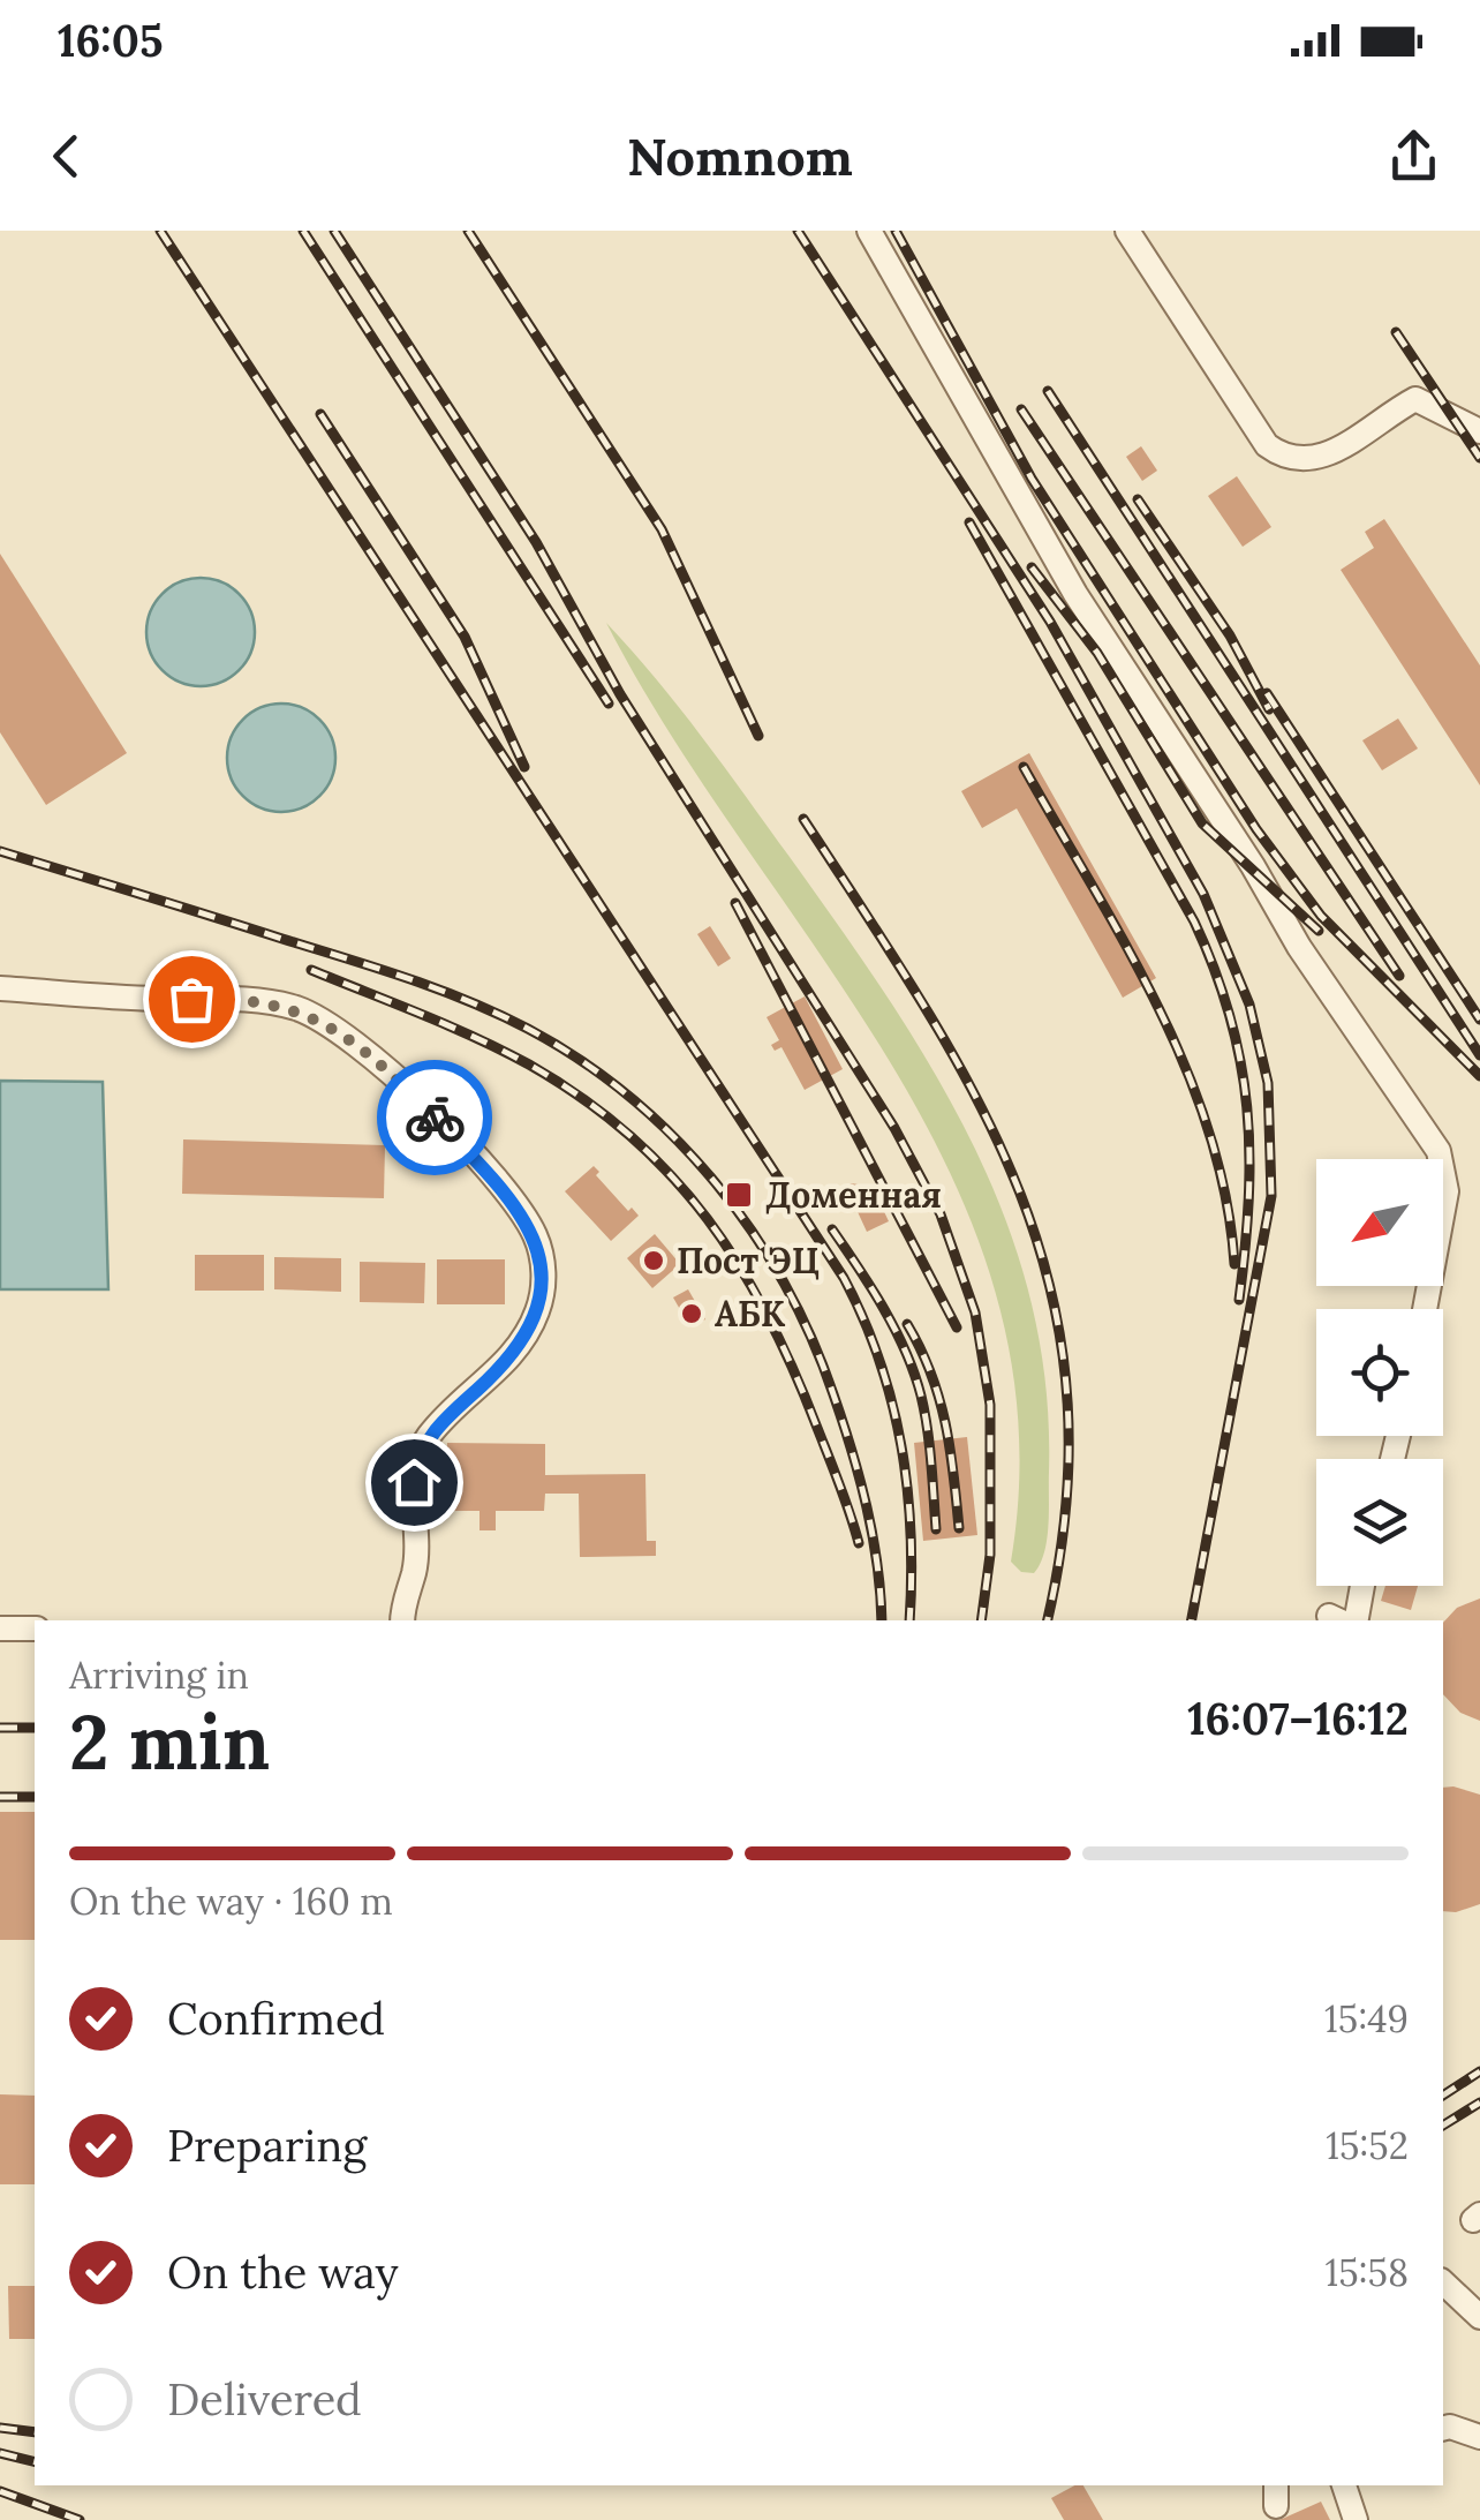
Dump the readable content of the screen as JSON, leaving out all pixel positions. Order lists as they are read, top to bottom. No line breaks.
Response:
{"places":{"transit":["Доменная"],"other":["Пост ЭЦ","АБК"]},"north":"bottom left","page":{"status":"16:05","header":"Nomnom","heading":["2 min","Arriving in","16:07–16:12"],"bar":"On the way · 160 m","list":[["Confirmed","15:49"],["Preparing","15:52"],["On the way","15:58"],"Delivered"]}}
